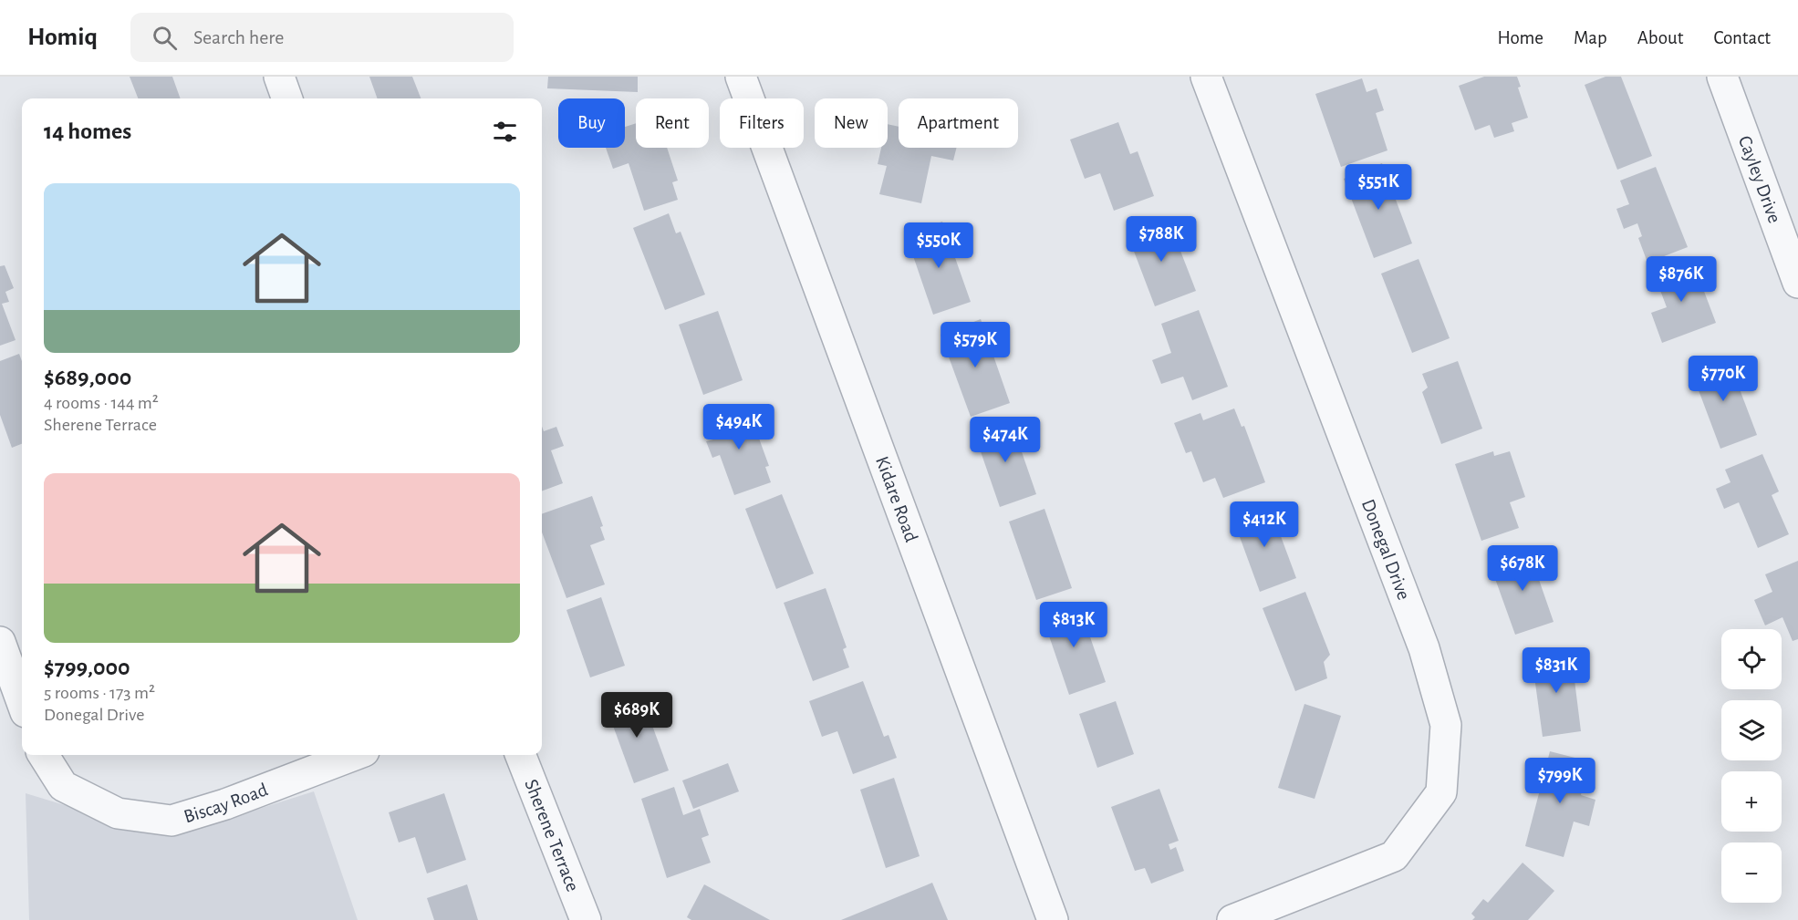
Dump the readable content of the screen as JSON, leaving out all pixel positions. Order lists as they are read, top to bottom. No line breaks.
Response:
{"streets":{"street":["Cayley Drive","Kidare Road","Donegal Drive","Biscay Road","Sherene Terrace"]},"page":{"header":"Homiq","search":"Search here","nav":["Home","Map","About","Contact"],"chip":["Buy","Rent","Filters","New","Apartment"],"heading":"14 homes","price":["$551K","$788K","$550K","$876K","$579K","$770K","$494K","$474K","$412K","$678K","$813K","$831K","$689K","$799K"],"list":[{"name":"$689,000","note":"4 rooms · 144 m² · Sherene Terrace"},{"name":"$799,000","note":"5 rooms · 173 m² · Donegal Drive"}],"map_buttons":["+","−"]}}
